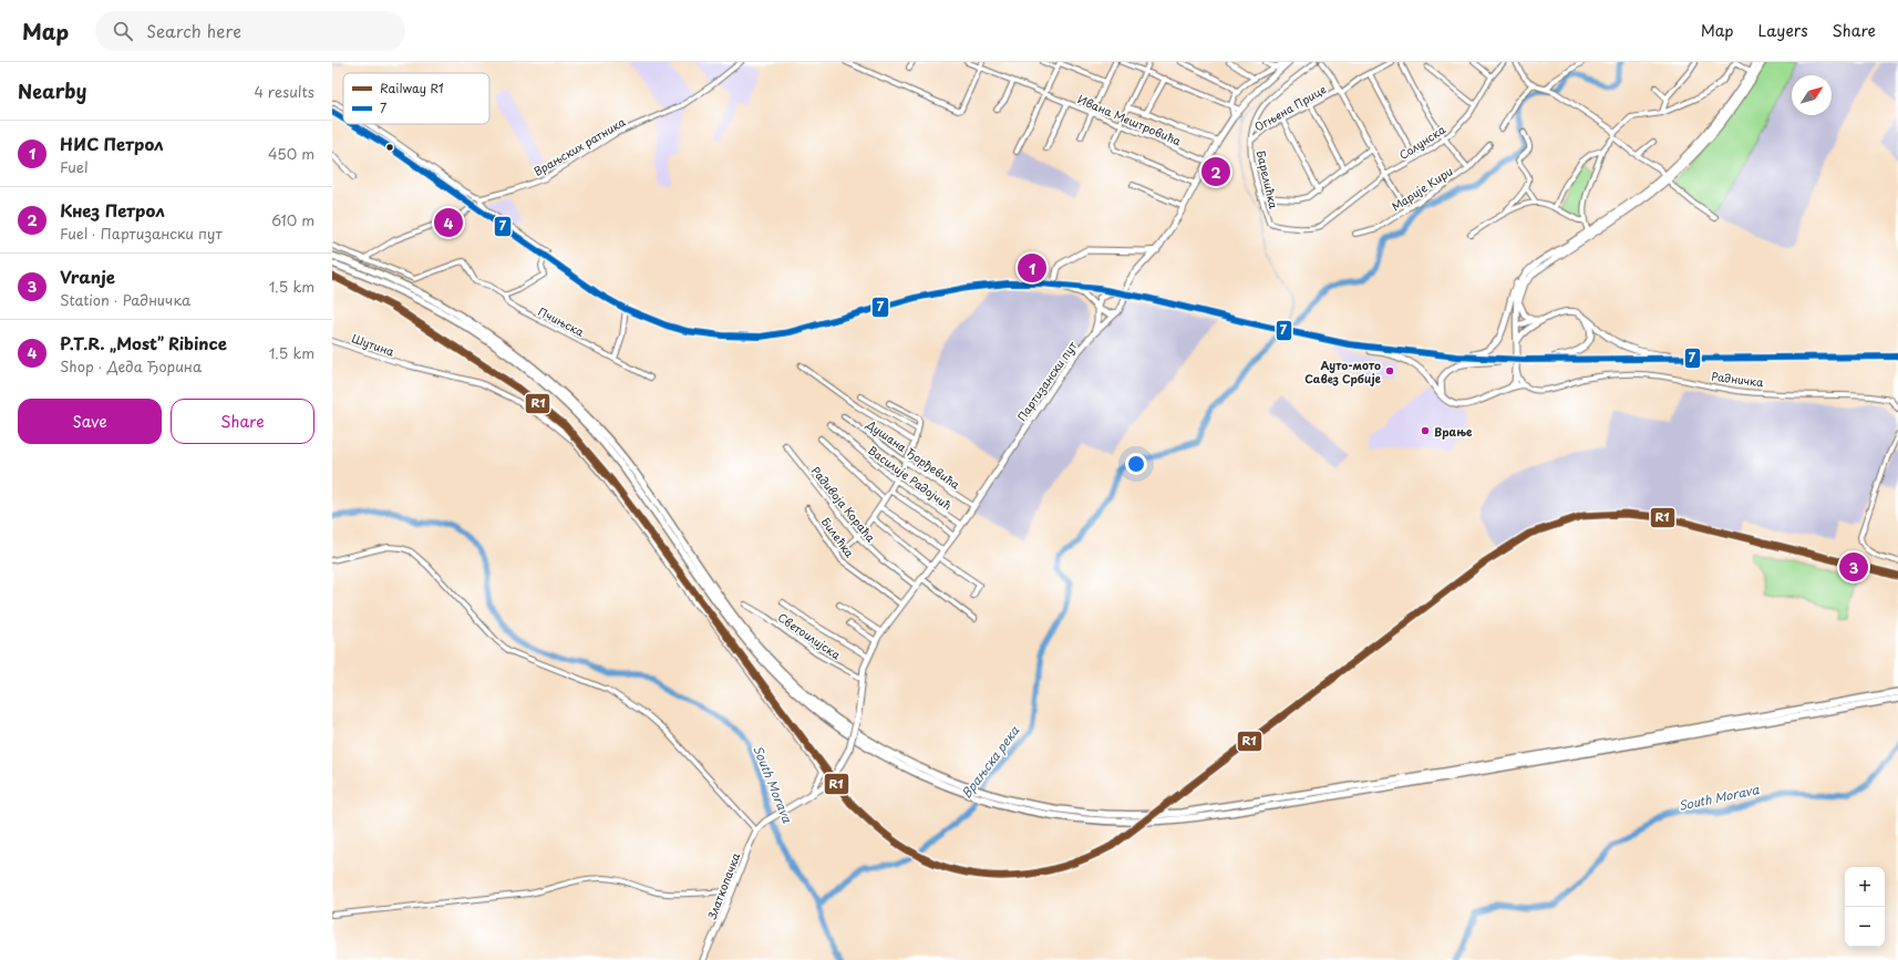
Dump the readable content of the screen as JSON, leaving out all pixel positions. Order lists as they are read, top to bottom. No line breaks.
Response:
{"streets":{"main road":["Партизански пут","Златкопачка"],"street":["Огњена Прице","Ивана Мештровића","Солунска","Врањских ратника","Барелићка","Марије Кири","Пчињска","Шутина","Радничка","Душана Ђорђевића","Василије Радојчић","Радивоја Кораћа","Билећка","Светоилијска"]},"crossings":[["Огњена Прице","Барелићка"],["Ивана Мештровића","Партизански пут"],["Солунска","Барелићка"],["Шутина","Партизански пут"],["Партизански пут","Душана Ђорђевића"],["Партизански пут","Василије Радојчић"],["Партизански пут","Радивоја Кораћа"],["Партизански пут","Билећка"],["Партизански пут","Светоилијска"],["Партизански пут","Златкопачка"]],"water":["Врањска река","South Morava"],"places":["Ауто-мото Савез Србије","Врање"],"lines":["transit line 7","rail line R1"],"legend":["Railway R1","7"],"north":"top right","page":{"header":"Map","search":"Search here","nav":["Map","Layers","Share"],"heading":["Nearby","4 results"],"list":[{"mark":"1","name":"НИС Петрол","note":"Fuel","value":"450 m"},{"mark":"2","name":"Кнез Петрол","note":"Fuel · Партизански пут","value":"610 m"},{"mark":"3","name":"Vranje","note":"Station · Радничка","value":"1.5 km"},{"mark":"4","name":"P.T.R. „Most” Ribince","note":"Shop · Деда Ђорина","value":"1.5 km"}],"pins":["2","4","1","3"],"buttons":["Save","Share"],"map_buttons":["+","−"]}}
